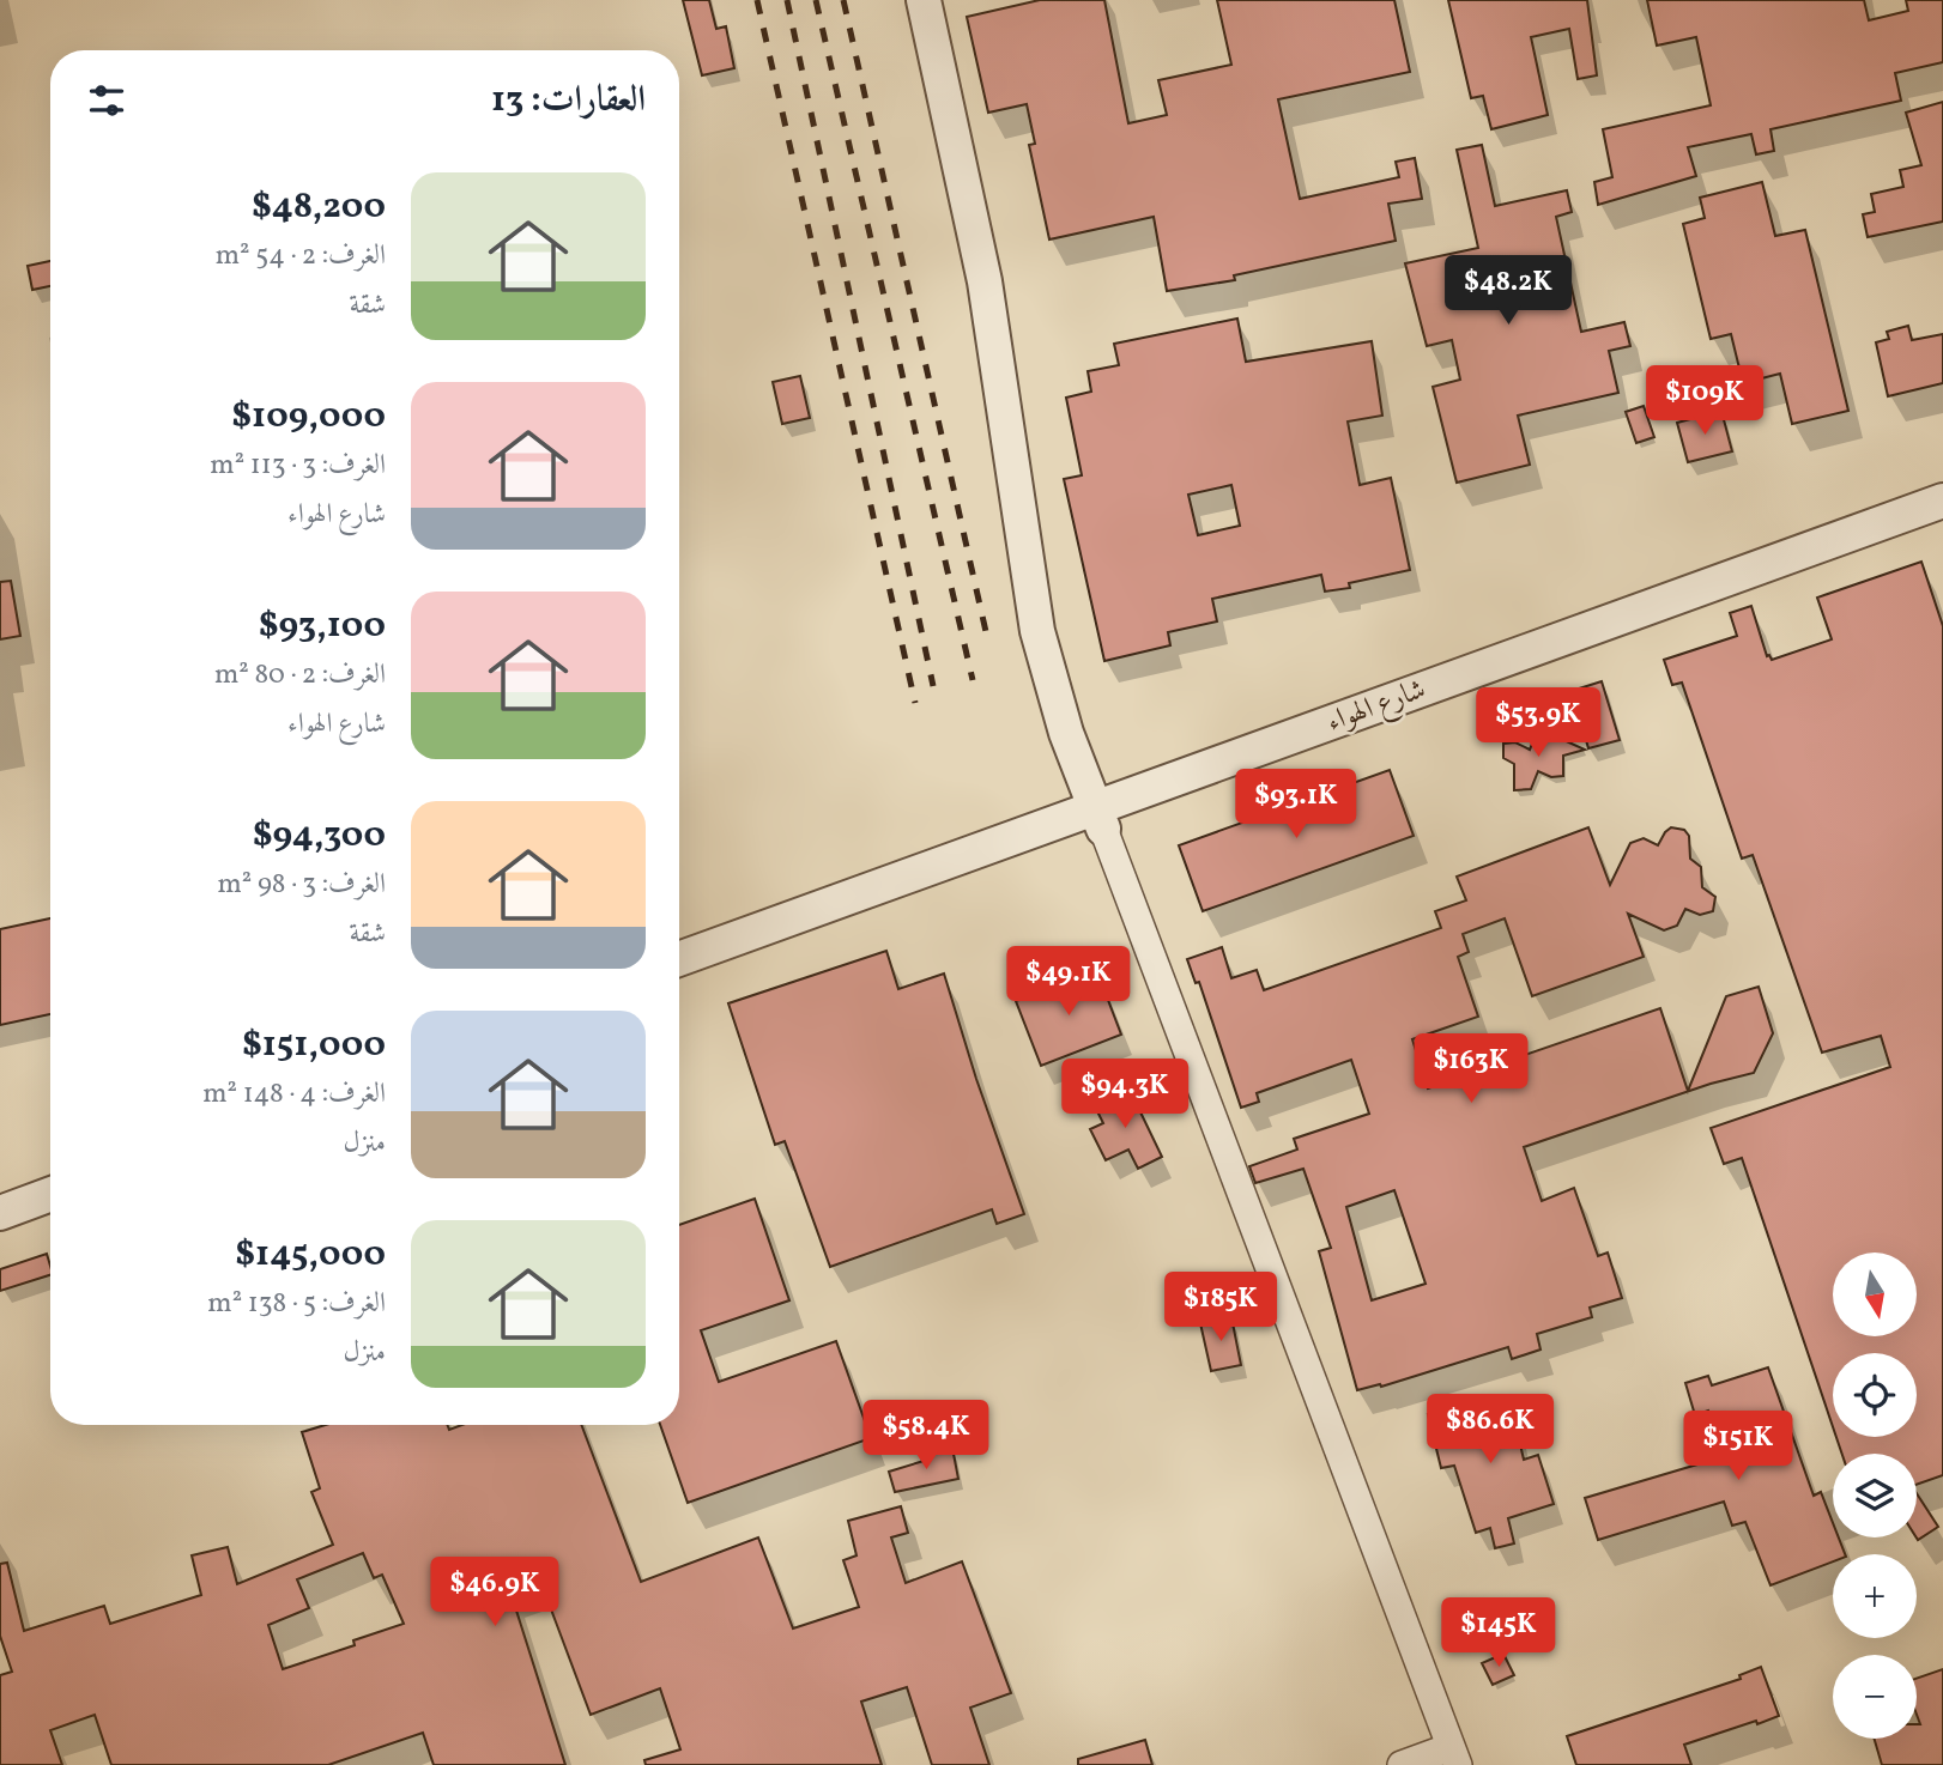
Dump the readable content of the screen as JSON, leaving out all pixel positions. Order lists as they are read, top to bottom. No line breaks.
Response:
{"streets":{"street":["شارع الهواء"]},"north":"bottom","page":{"heading":"العقارات: 13","list":[{"name":"$48,200","note":"الغرف: 2 · 54 m² · شقة"},{"name":"$109,000","note":"الغرف: 3 · 113 m² · شارع الهواء"},{"name":"$93,100","note":"الغرف: 2 · 80 m² · شارع الهواء"},{"name":"$94,300","note":"الغرف: 3 · 98 m² · شقة"},{"name":"$151,000","note":"الغرف: 4 · 148 m² · منزل"},{"name":"$145,000","note":"الغرف: 5 · 138 m² · منزل"}],"price":["$48.2K","$109K","$53.9K","$93.1K","$49.1K","$163K","$94.3K","$185K","$86.6K","$58.4K","$151K","$46.9K","$145K"],"map_buttons":["+","−"]}}
